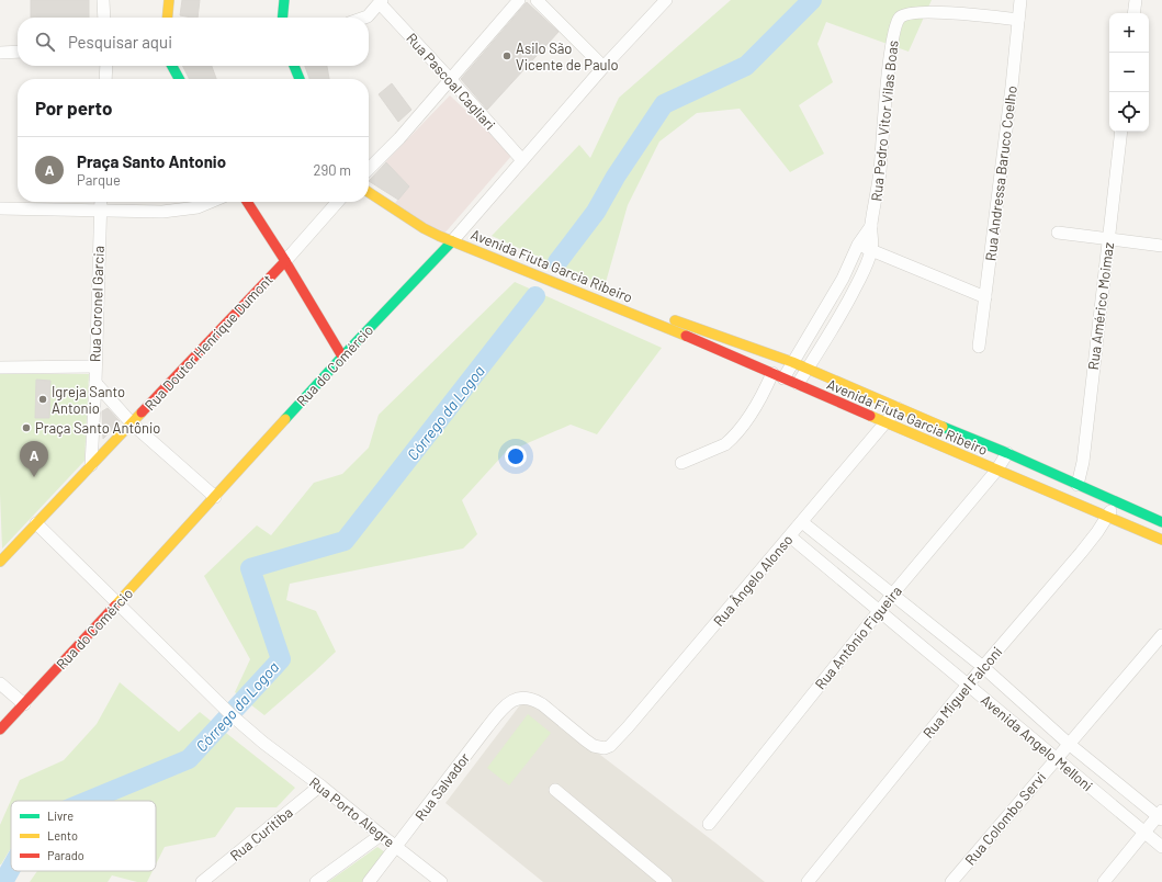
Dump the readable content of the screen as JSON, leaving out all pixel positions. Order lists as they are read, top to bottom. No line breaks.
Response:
{"streets":{"main road":["Avenida Fiuta Garcia Ribeiro","Rua Doutor Henrique Dumont","Rua do Comércio"],"street":["Rua Pascoal Cagliari","Rua Pedro Vitor Vilas Boas","Rua Andressa Baruco Coelho","Rua Coronel Garcia","Rua Américo Moimaz","Rua Ângelo Alonso","Rua Antônio Figueira","Rua Miguel Falconi","Avenida Angelo Melloni","Rua Salvador","Rua Porto Alegre","Rua Colombo Servi","Rua Curitiba"]},"crossings":[["Rua Pascoal Cagliari","Rua do Comércio"],["Rua Pedro Vitor Vilas Boas","Rua Andressa Baruco Coelho"],["Rua Pedro Vitor Vilas Boas","Avenida Fiuta Garcia Ribeiro"],["Avenida Fiuta Garcia Ribeiro","Rua Américo Moimaz"],["Avenida Fiuta Garcia Ribeiro","Rua do Comércio"],["Avenida Fiuta Garcia Ribeiro","Rua Ângelo Alonso"],["Avenida Fiuta Garcia Ribeiro","Rua Antônio Figueira"],["Avenida Fiuta Garcia Ribeiro","Rua Miguel Falconi"],["Rua Coronel Garcia","Rua Doutor Henrique Dumont"],["Rua Doutor Henrique Dumont","Rua Porto Alegre"],["Rua do Comércio","Rua Porto Alegre"],["Rua Ângelo Alonso","Avenida Angelo Melloni"],["Rua Ângelo Alonso","Rua Salvador"],["Rua Antônio Figueira","Avenida Angelo Melloni"],["Rua Miguel Falconi","Avenida Angelo Melloni"],["Avenida Angelo Melloni","Rua Colombo Servi"],["Rua Salvador","Rua Porto Alegre"],["Rua Porto Alegre","Rua Curitiba"]],"water":["Córrego da Logoa"],"places":["Asilo São Vicente de Paulo","Igreja Santo Antonio","Praça Santo Antônio"],"legend":["Livre","Lento","Parado"],"page":{"map_buttons":["+","−"],"search":"Pesquisar aqui","heading":"Por perto","list":[{"mark":"A","name":"Praça Santo Antonio","note":"Parque","value":"290 m"}],"pins":"A"}}
